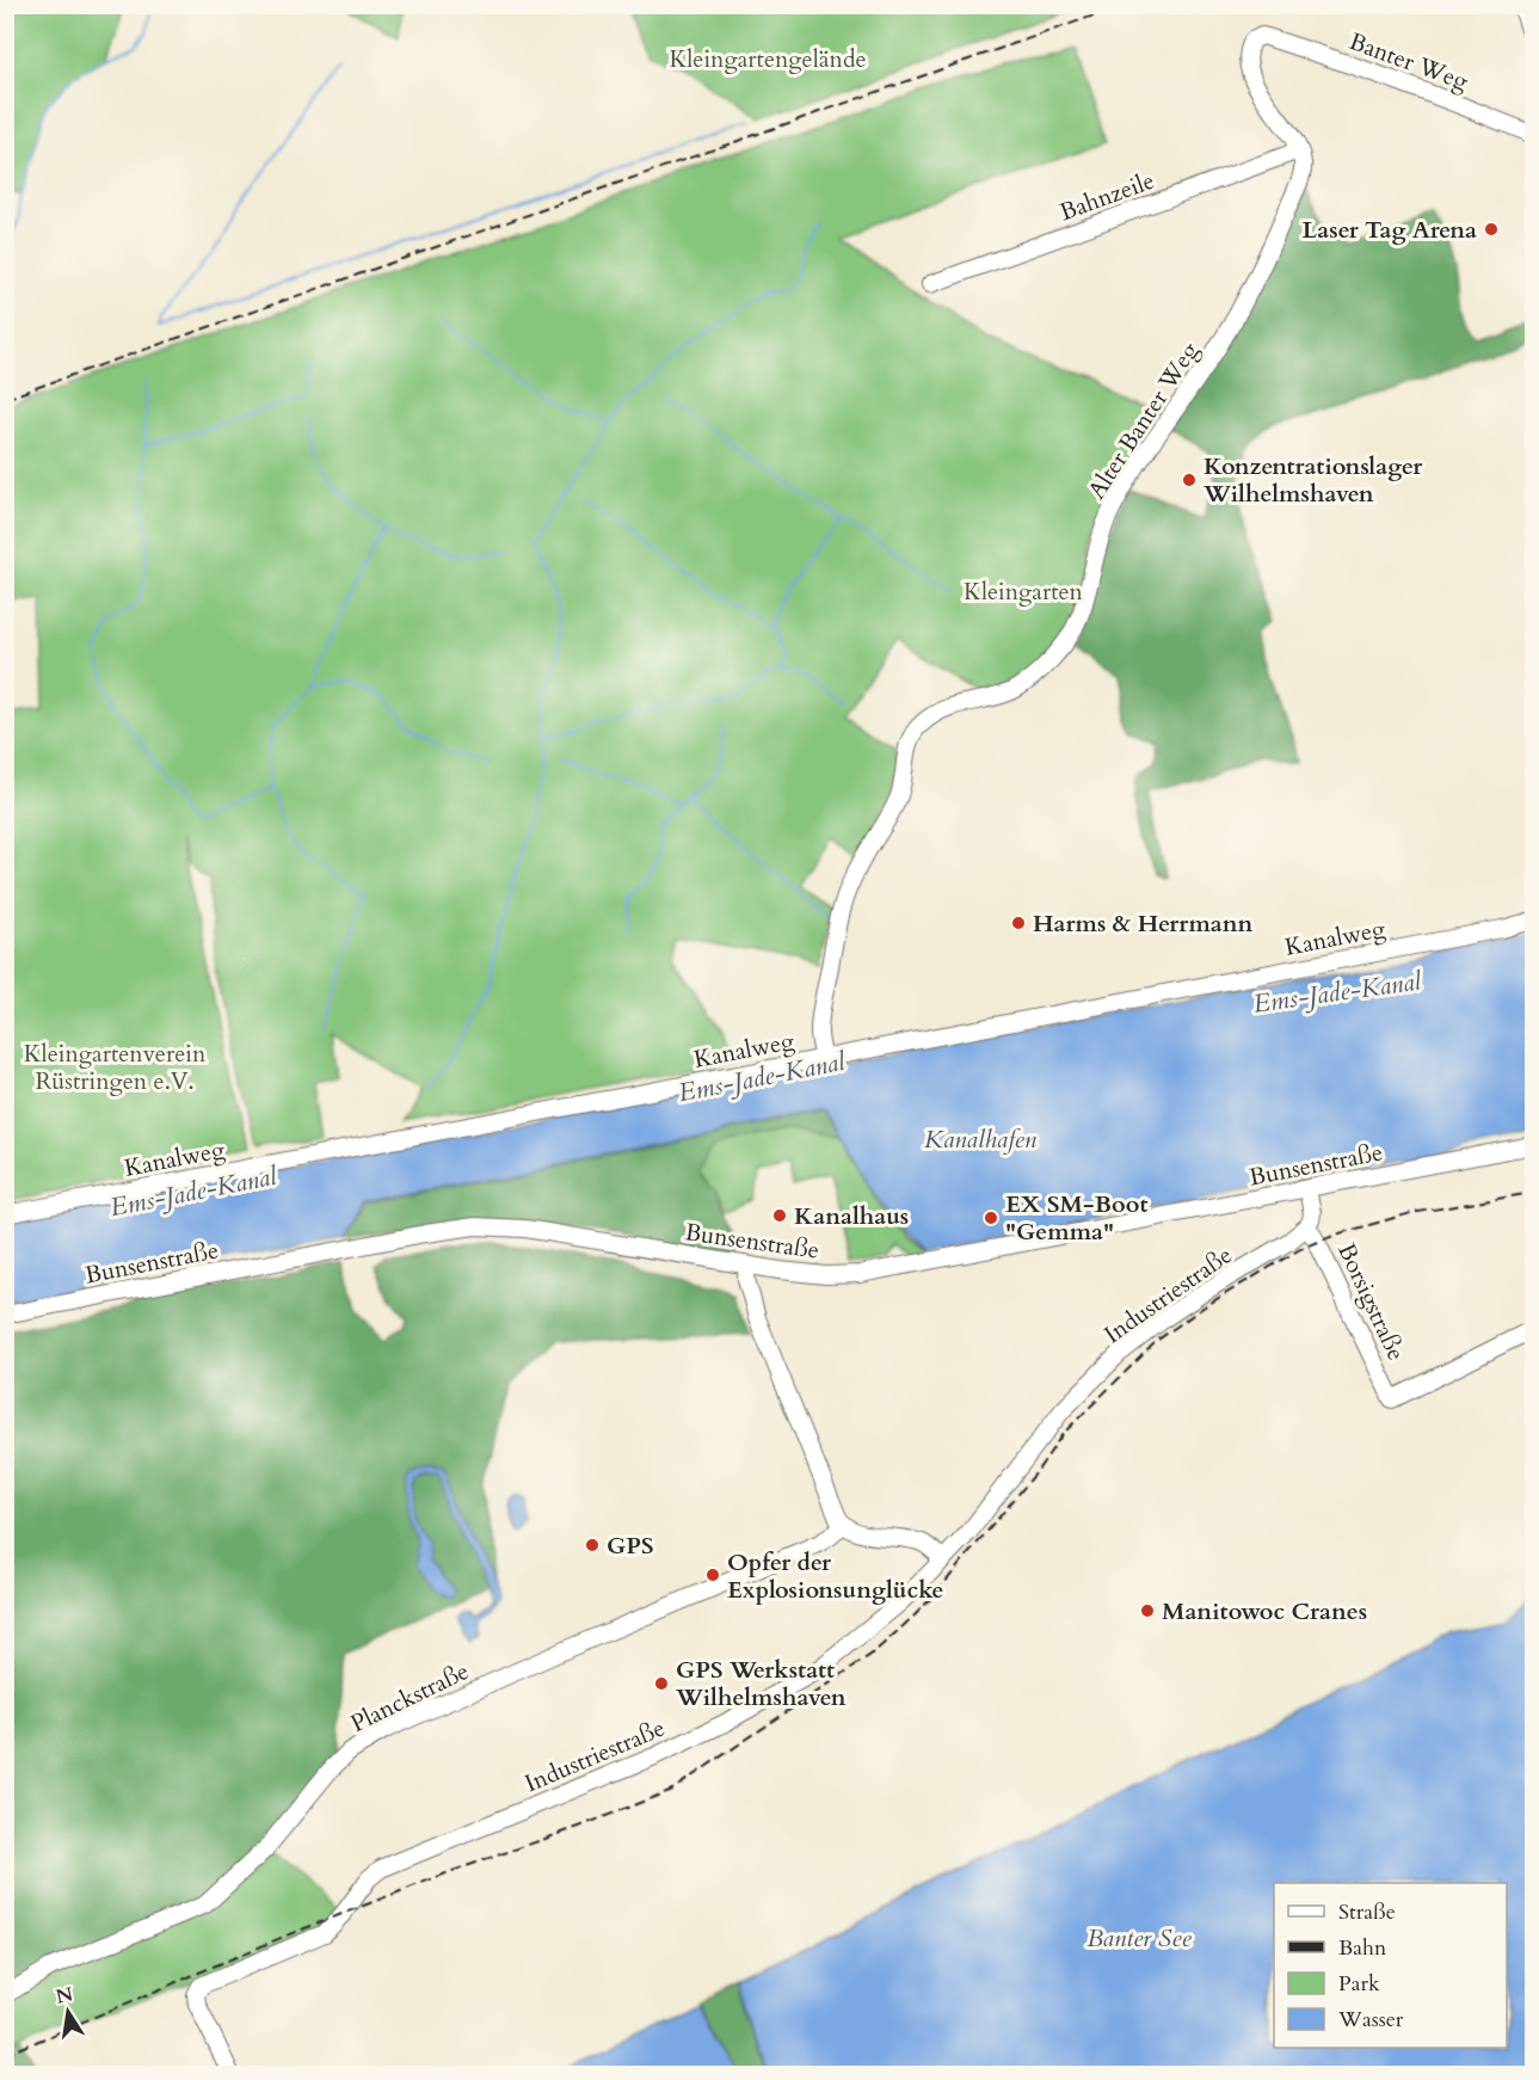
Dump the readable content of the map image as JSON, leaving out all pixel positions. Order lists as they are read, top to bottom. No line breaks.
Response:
{"streets":{"street":["Banter Weg","Bahnzeile","Alter Banter Weg","Kanalweg","Bunsenstraße","Industriestraße","Borsigstraße","Planckstraße"]},"crossings":[["Banter Weg","Bahnzeile"],["Banter Weg","Alter Banter Weg"],["Bahnzeile","Alter Banter Weg"],["Alter Banter Weg","Kanalweg"],["Industriestraße","Borsigstraße"]],"water":["Ems-Jade-Kanal","Kanalhafen","Banter See"],"parks":["Kleingartengelände","Kleingarten","Kleingartenverein Rüstringen e.V."],"places":["Laser Tag Arena","Konzentrationslager Wilhelmshaven","Harms & Herrmann","Kanalhaus","EX SM-Boot \"Gemma\"","GPS","Opfer der Explosionsunglücke","Manitowoc Cranes","GPS Werkstatt Wilhelmshaven"],"legend":["Straße","Bahn","Park","Wasser"],"north":"top"}
